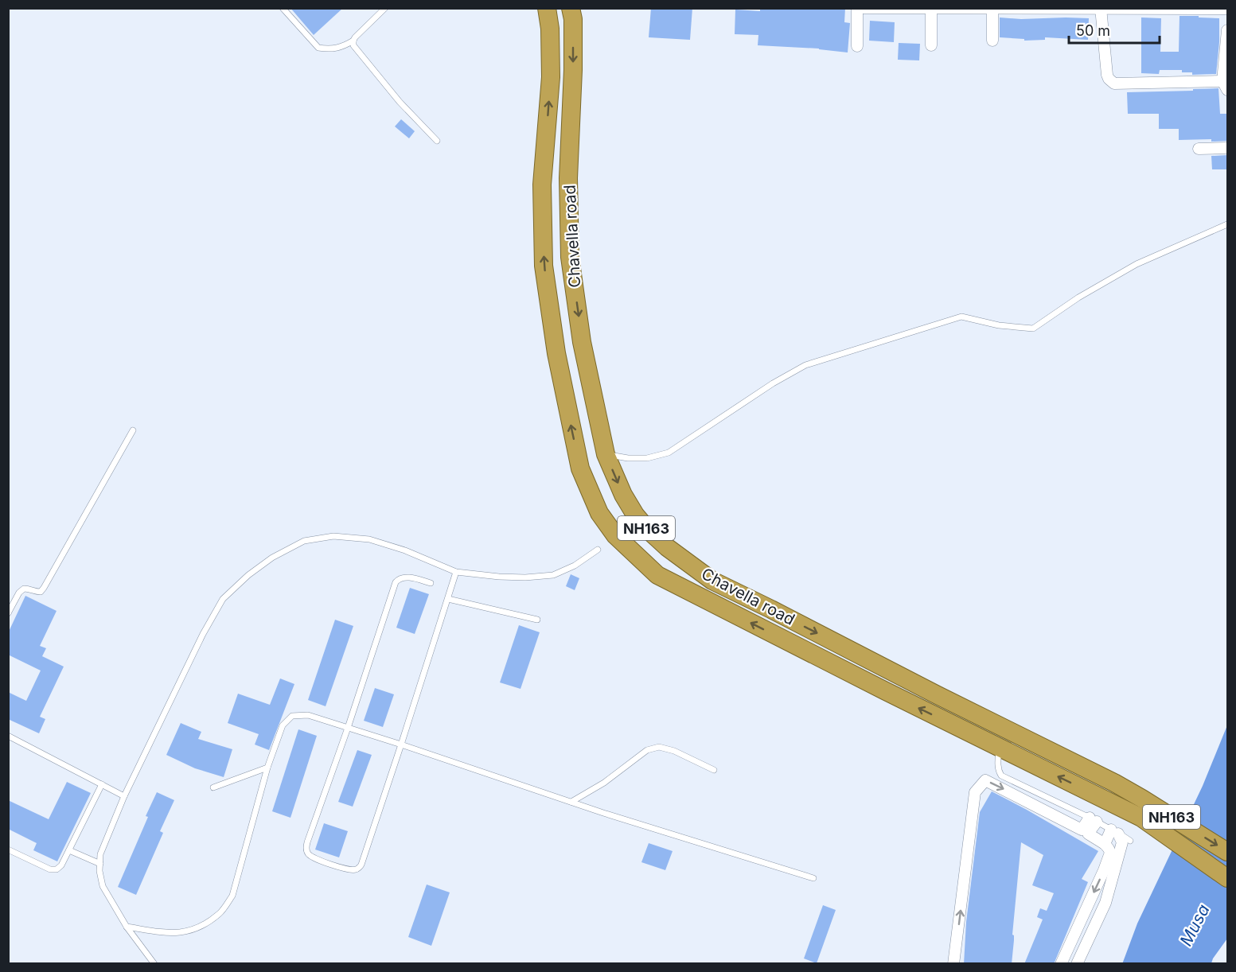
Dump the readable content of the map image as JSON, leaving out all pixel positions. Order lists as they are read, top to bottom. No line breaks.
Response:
{"streets":{"highway":["Chavella road","NH163"]},"water":["Musa"],"scale_bar":"50 m"}
